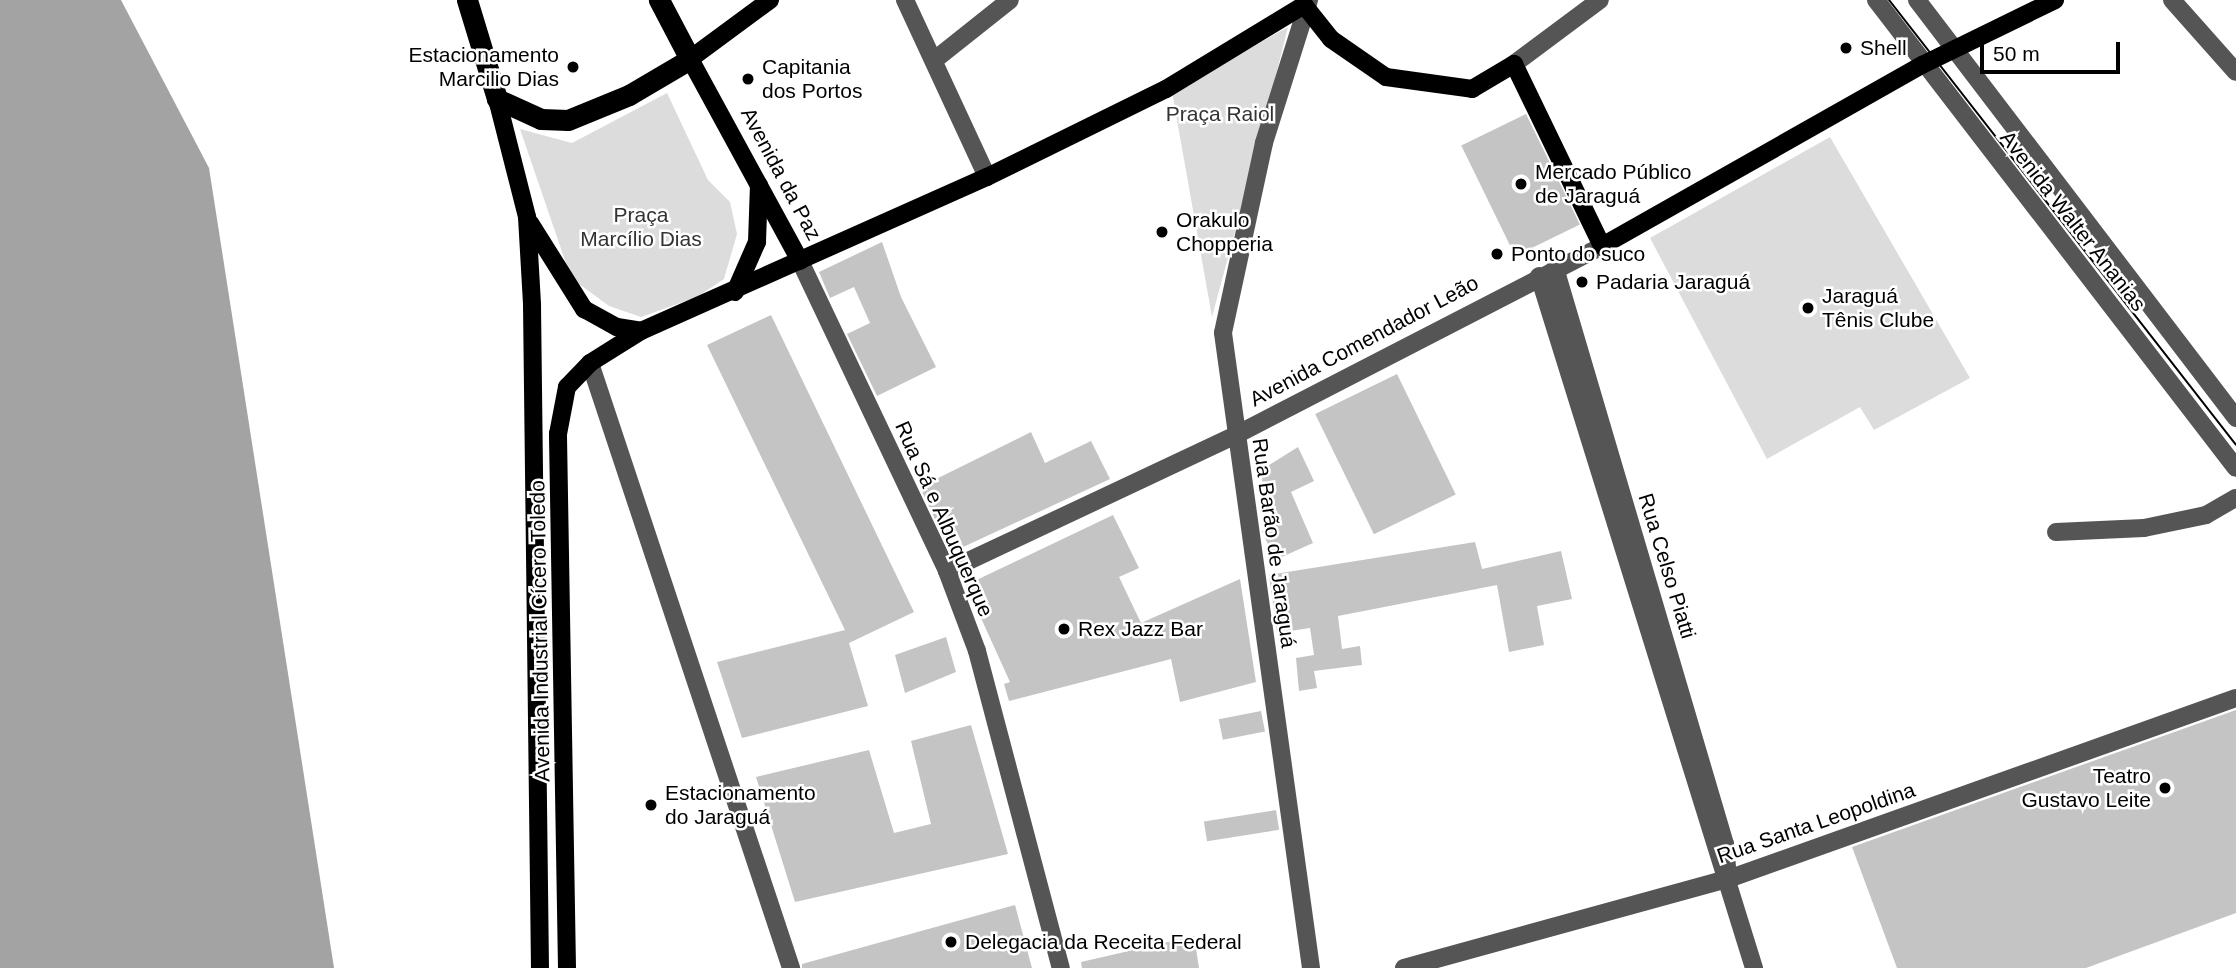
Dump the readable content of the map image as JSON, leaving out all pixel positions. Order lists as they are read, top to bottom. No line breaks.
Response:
{"streets":{"highway":["Avenida da Paz"],"main road":["Avenida Comendador Leão","Avenida Industrial Cícero Toledo"],"street":["Avenida Walter Ananias","Rua Sá e Albuquerque","Rua Barão de Jaraguá","Rua Celso Piatti","Rua Santa Leopoldina"]},"crossings":[["Avenida da Paz","Rua Sá e Albuquerque"],["Avenida da Paz","Avenida Industrial Cícero Toledo"],["Avenida Walter Ananias","Avenida Comendador Leão"],["Avenida Comendador Leão","Rua Sá e Albuquerque"],["Avenida Comendador Leão","Rua Barão de Jaraguá"],["Avenida Comendador Leão","Rua Celso Piatti"],["Rua Sá e Albuquerque","Avenida Industrial Cícero Toledo"],["Rua Barão de Jaraguá","Avenida Industrial Cícero Toledo"],["Rua Celso Piatti","Rua Santa Leopoldina"]],"parks":["Praça Raiol","Praça Marcílio Dias"],"places":["Shell","Estacionamento Marcilio Dias","Capitania dos Portos","Mercado Público de Jaraguá","Orakulo Chopperia","Ponto do suco","Padaria Jaraguá","Jaraguá Tênis Clube","Rex Jazz Bar","Teatro Gustavo Leite","Estacionamento do Jaraguá","Delegacia da Receita Federal"],"scale_bar":"50 m"}
